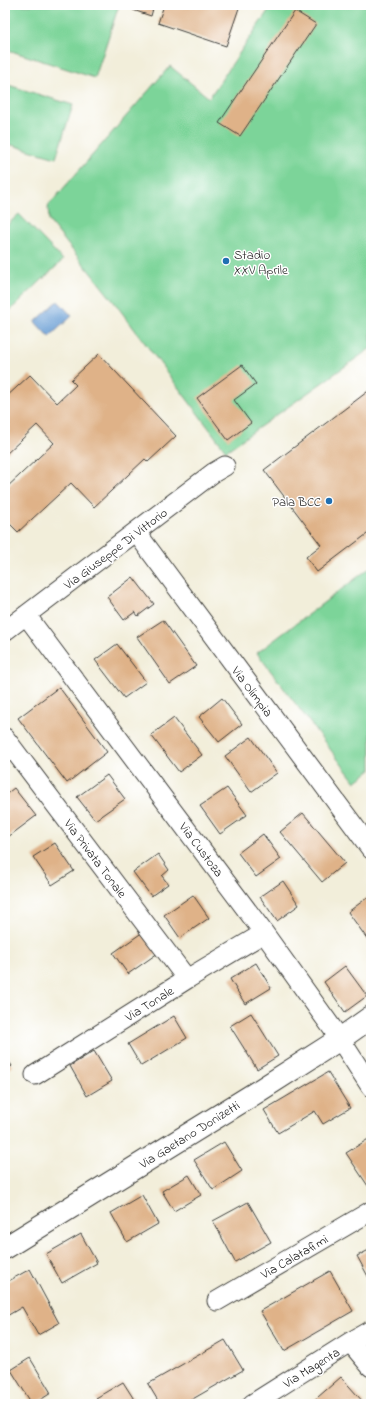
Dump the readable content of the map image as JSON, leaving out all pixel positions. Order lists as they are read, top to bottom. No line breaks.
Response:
{"streets":{"street":["Via Giuseppe Di Vittorio","Via Olimpia","Via Custoza","Via Privata Tonale","Via Tonale","Via Gaetano Donizetti","Via Calatafimi","Via Magenta"]},"crossings":[["Via Giuseppe Di Vittorio","Via Olimpia"],["Via Giuseppe Di Vittorio","Via Custoza"],["Via Custoza","Via Tonale"],["Via Custoza","Via Gaetano Donizetti"],["Via Privata Tonale","Via Tonale"]],"places":["Stadio XXV Aprile","Pala BCC"]}
